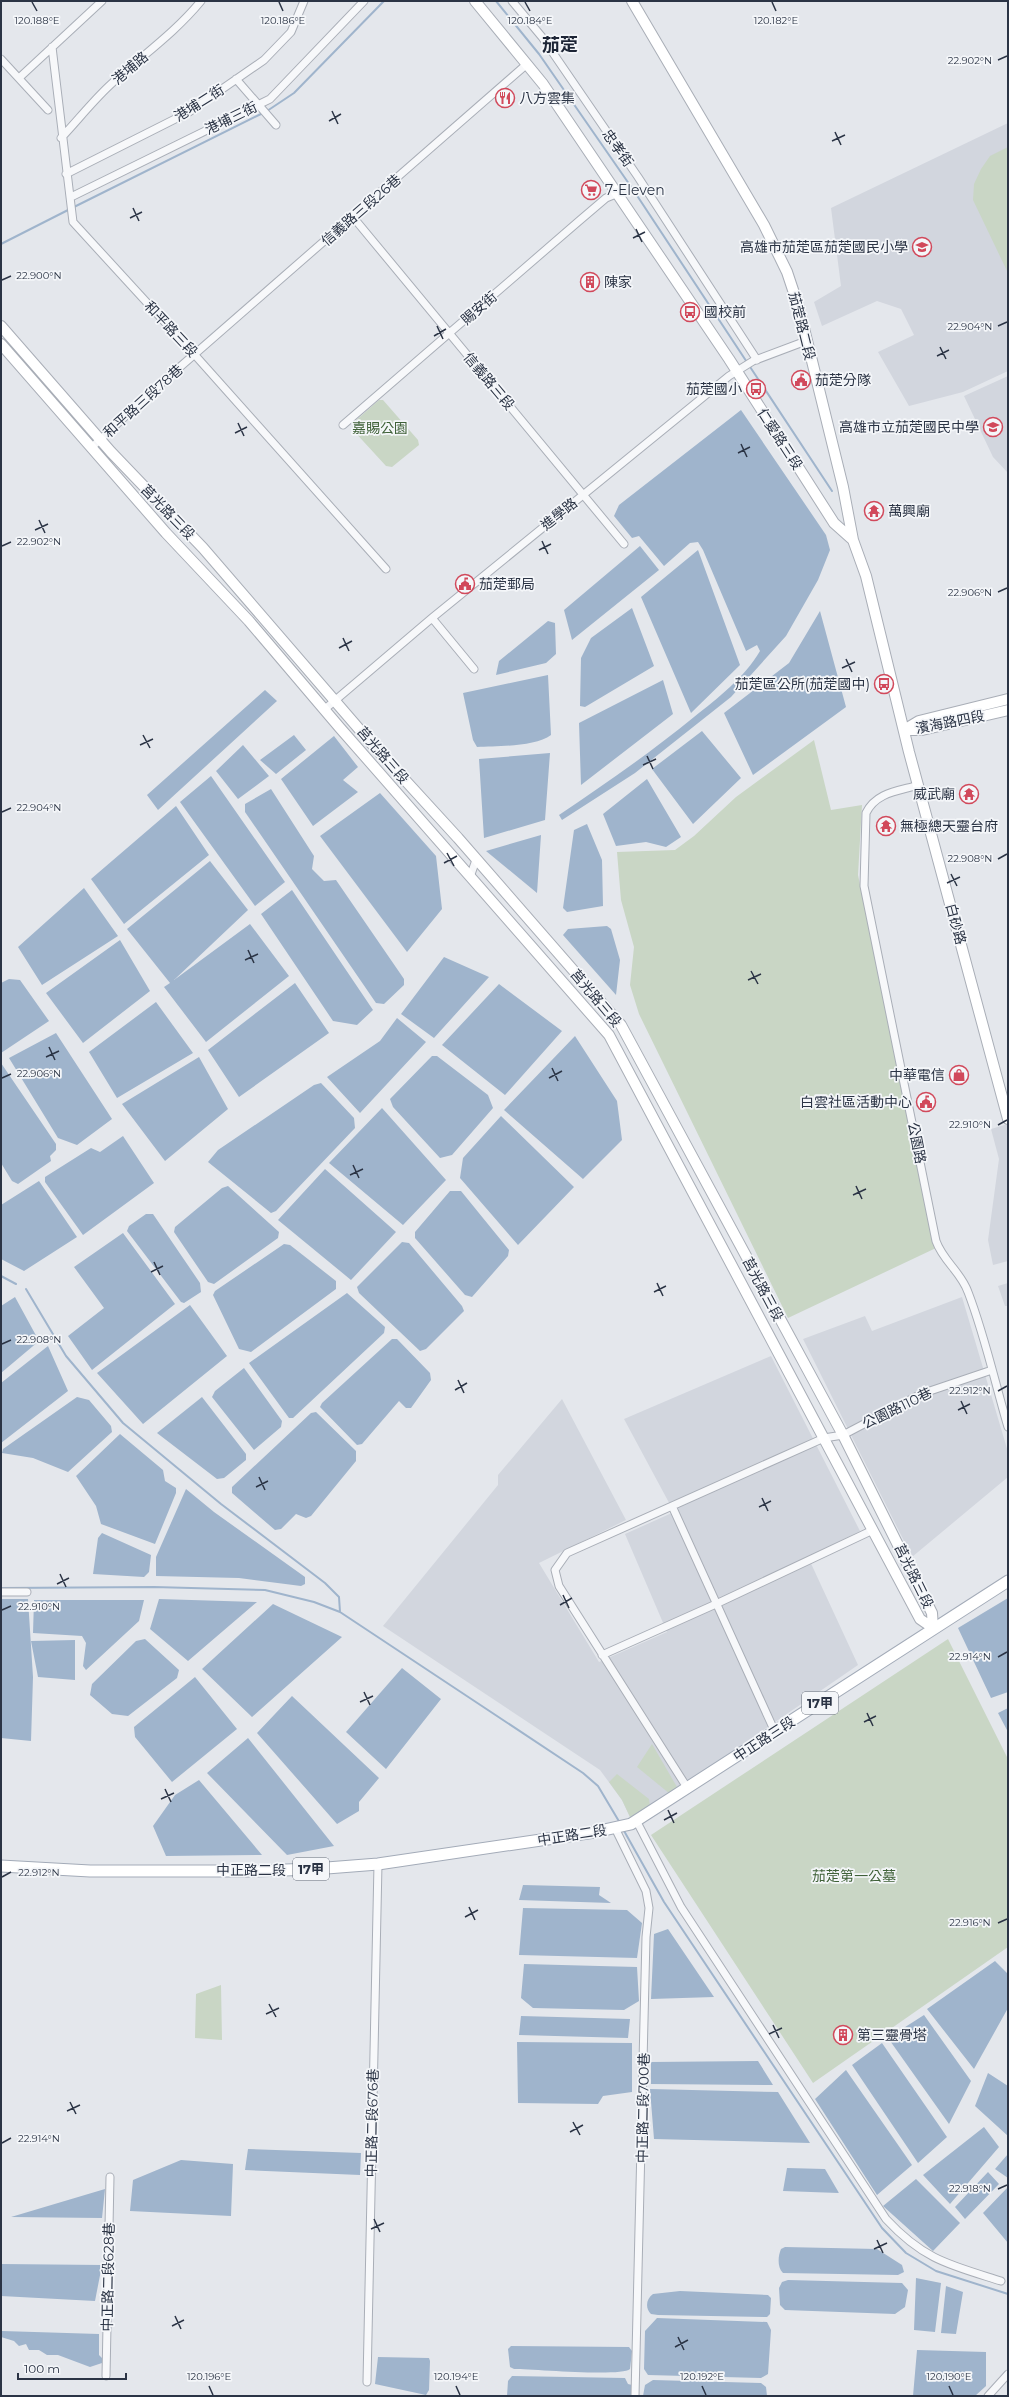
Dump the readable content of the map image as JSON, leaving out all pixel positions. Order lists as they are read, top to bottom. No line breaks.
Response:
{"streets":{"main road":["17甲","中正路三段","中正路二段"],"street":["港埔路","港埔二街","港埔三街","忠孝街","信義路三段26巷","賜安街","茄萣路二段","和平路三段","信義路三段","和平路三段78巷","仁愛路三段","莒光路三段","進學路","濱海路四段","白砂路","公園路","公園路110巷","中正路二段700巷","中正路二段676巷","中正路二段628巷"]},"crossings":[["港埔路","和平路三段"],["港埔二街","和平路三段"],["港埔三街","和平路三段"],["忠孝街","進學路"],["信義路三段26巷","和平路三段"],["信義路三段26巷","信義路三段"],["信義路三段26巷","和平路三段78巷"],["信義路三段26巷","仁愛路三段"],["賜安街","信義路三段"],["賜安街","仁愛路三段"],["茄萣路二段","仁愛路三段"],["茄萣路二段","進學路"],["茄萣路二段","濱海路四段"],["茄萣路二段","白砂路"],["和平路三段","和平路三段78巷"],["信義路三段","進學路"],["和平路三段78巷","莒光路三段"],["仁愛路三段","進學路"],["莒光路三段","進學路"],["莒光路三段","公園路110巷"],["莒光路三段","中正路三段"],["濱海路四段","白砂路"],["白砂路","公園路"],["公園路","公園路110巷"],["公園路110巷","中正路三段"],["中正路三段","中正路二段"],["中正路三段","中正路二段700巷"],["中正路二段","中正路二段700巷"],["中正路二段","中正路二段676巷"]],"districts":["茄萣"],"parks":["嘉賜公園","茄萣第一公墓"],"places":{"restaurant":["八方雲集"],"supermarket":["7-Eleven"],"school or university":["高雄市茄萣區茄萣國民小學","高雄市立茄萣國民中學"],"building":["陳家","第三靈骨塔"],"bus stop":["國校前","茄萣國小","茄萣區公所(茄萣國中)"],"public building":["茄萣分隊","茄萣郵局","白雲社區活動中心"],"temple":["萬興廟","威武廟","無極總天靈台府"],"shop":["中華電信"]},"scale_bar":"100 m","coordinates":["120.186°E","120.184°E","120.182°E","120.188°E","22.902°N","22.900°N","22.904°N","22.906°N","22.908°N","22.910°N","22.912°N","22.914°N","22.916°N","22.918°N","120.196°E","120.194°E","120.192°E","120.190°E"]}
